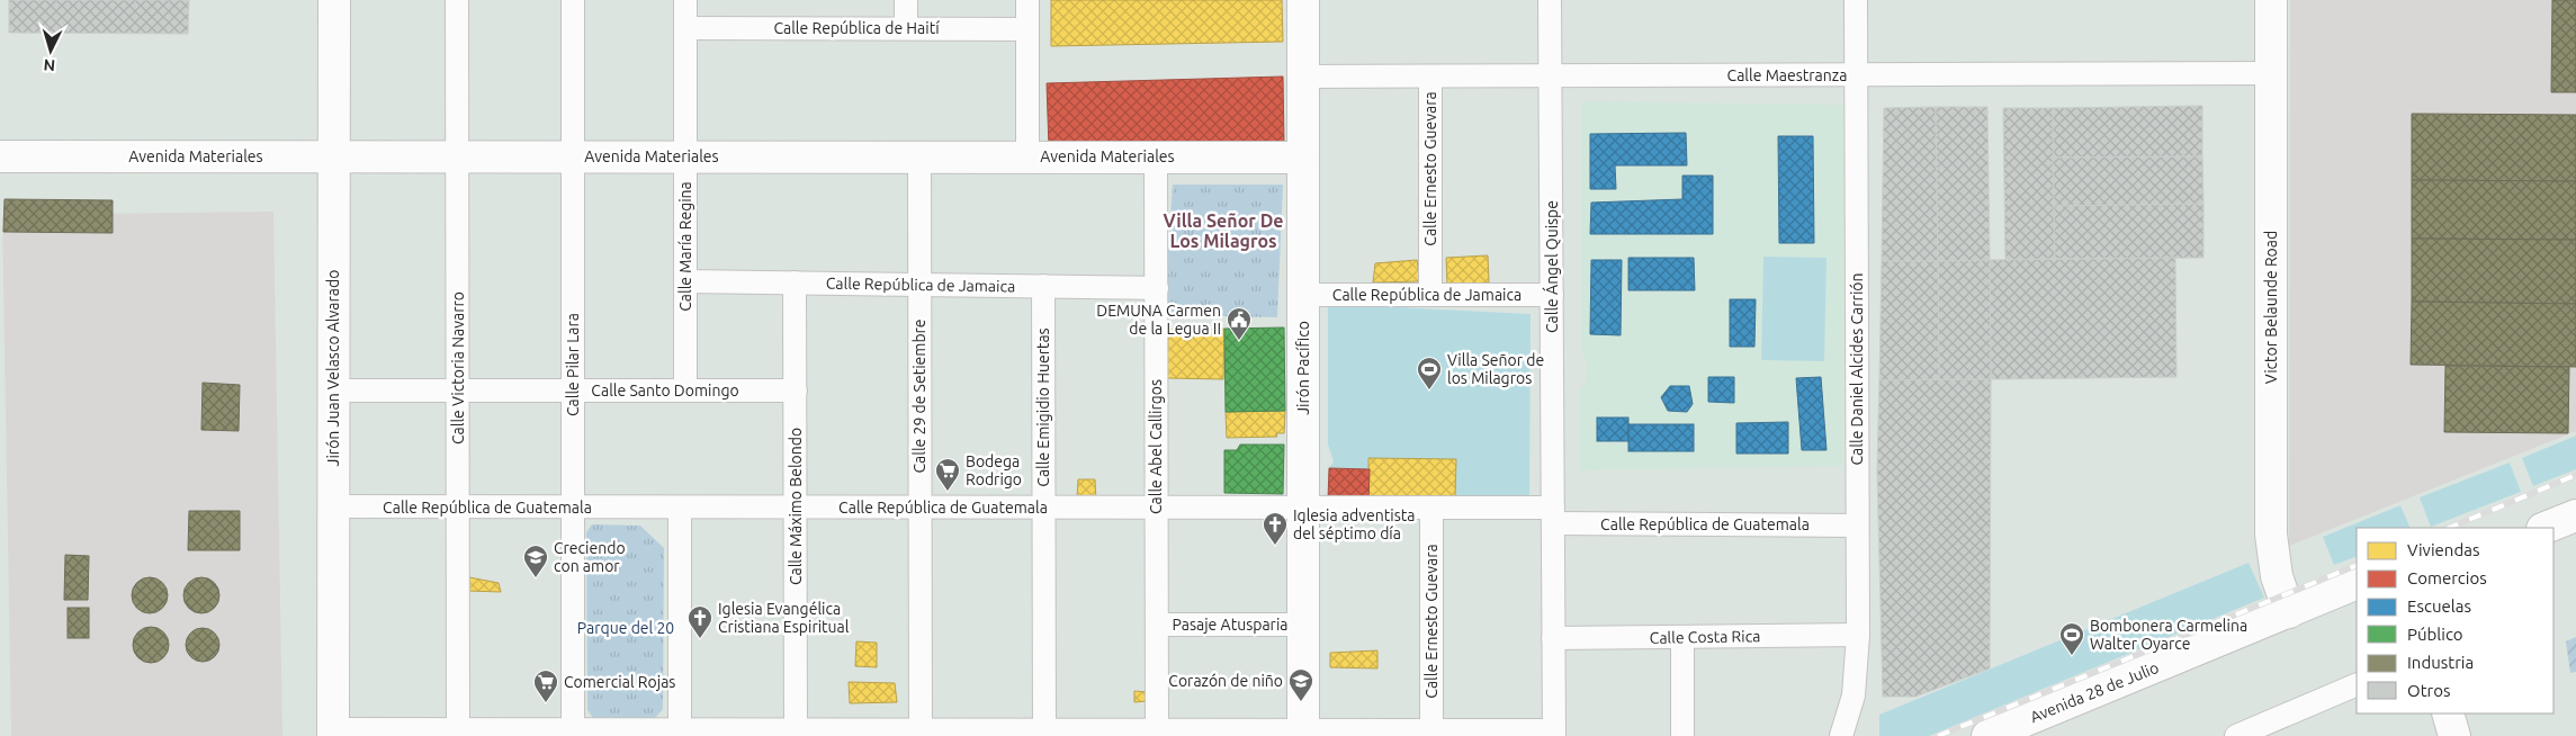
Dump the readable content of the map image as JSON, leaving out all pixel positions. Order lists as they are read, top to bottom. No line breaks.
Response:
{"streets":{"street":["Calle República de Haití","Calle Maestranza","Avenida Materiales","Calle Ernesto Guevara","Calle María Regina","Calle Ángel Quispe","Calle República de Jamaica","Victor Belaunde Road","Calle Pilar Lara","Jirón Juan Velasco Alvarado","Calle Victoria Navarro","Jirón Pacífico","Calle Daniel Alcides Carrión","Calle Santo Domingo","Calle 29 de Setiembre","Calle Emigidio Huertas","Calle Abel Callirgos","Calle Máximo Belondo","Calle República de Guatemala","Pasaje Atusparia","Calle Costa Rica","Avenida 28 de Julio"]},"crossings":[["Calle República de Haití","Calle María Regina"],["Calle Maestranza","Calle Ernesto Guevara"],["Calle Maestranza","Calle Ángel Quispe"],["Calle Maestranza","Victor Belaunde Road"],["Calle Maestranza","Jirón Pacífico"],["Calle Maestranza","Calle Daniel Alcides Carrión"],["Avenida Materiales","Calle María Regina"],["Avenida Materiales","Calle Pilar Lara"],["Avenida Materiales","Jirón Juan Velasco Alvarado"],["Avenida Materiales","Calle Victoria Navarro"],["Avenida Materiales","Jirón Pacífico"],["Avenida Materiales","Calle 29 de Setiembre"],["Avenida Materiales","Calle Abel Callirgos"],["Calle Ernesto Guevara","Calle República de Jamaica"],["Calle Ernesto Guevara","Calle República de Guatemala"],["Calle María Regina","Calle República de Jamaica"],["Calle María Regina","Calle Santo Domingo"],["Calle Ángel Quispe","Calle República de Jamaica"],["Calle Ángel Quispe","Calle República de Guatemala"],["Calle Ángel Quispe","Calle Costa Rica"],["Calle República de Jamaica","Jirón Pacífico"],["Calle República de Jamaica","Calle 29 de Setiembre"],["Calle República de Jamaica","Calle Emigidio Huertas"],["Calle República de Jamaica","Calle Abel Callirgos"],["Calle República de Jamaica","Calle Máximo Belondo"],["Victor Belaunde Road","Avenida 28 de Julio"],["Calle Pilar Lara","Calle Santo Domingo"],["Calle Pilar Lara","Calle República de Guatemala"],["Jirón Juan Velasco Alvarado","Calle Santo Domingo"],["Jirón Juan Velasco Alvarado","Calle República de Guatemala"],["Calle Victoria Navarro","Calle Santo Domingo"],["Calle Victoria Navarro","Calle República de Guatemala"],["Jirón Pacífico","Calle República de Guatemala"],["Jirón Pacífico","Pasaje Atusparia"],["Calle Daniel Alcides Carrión","Calle República de Guatemala"],["Calle Daniel Alcides Carrión","Calle Costa Rica"],["Calle Santo Domingo","Calle Máximo Belondo"],["Calle 29 de Setiembre","Calle República de Guatemala"],["Calle Emigidio Huertas","Calle República de Guatemala"],["Calle Abel Callirgos","Calle República de Guatemala"],["Calle Abel Callirgos","Pasaje Atusparia"],["Calle Máximo Belondo","Calle República de Guatemala"]],"districts":["Villa Señor De Los Milagros"],"parks":["Parque del 20"],"places":{"public building":["DEMUNA Carmen de la Legua II"],"sports":["Villa Señor de los Milagros","Bombonera Carmelina Walter Oyarce"],"supermarket":["Bodega Rodrigo","Comercial Rojas"],"church":["Iglesia adventista del séptimo día","Iglesia Evangélica Cristiana Espiritual"],"school or university":["Creciendo con amor","Corazón de niño"]},"legend":["Viviendas","Comercios","Escuelas","Público","Industria","Otros"],"north":"bottom"}
